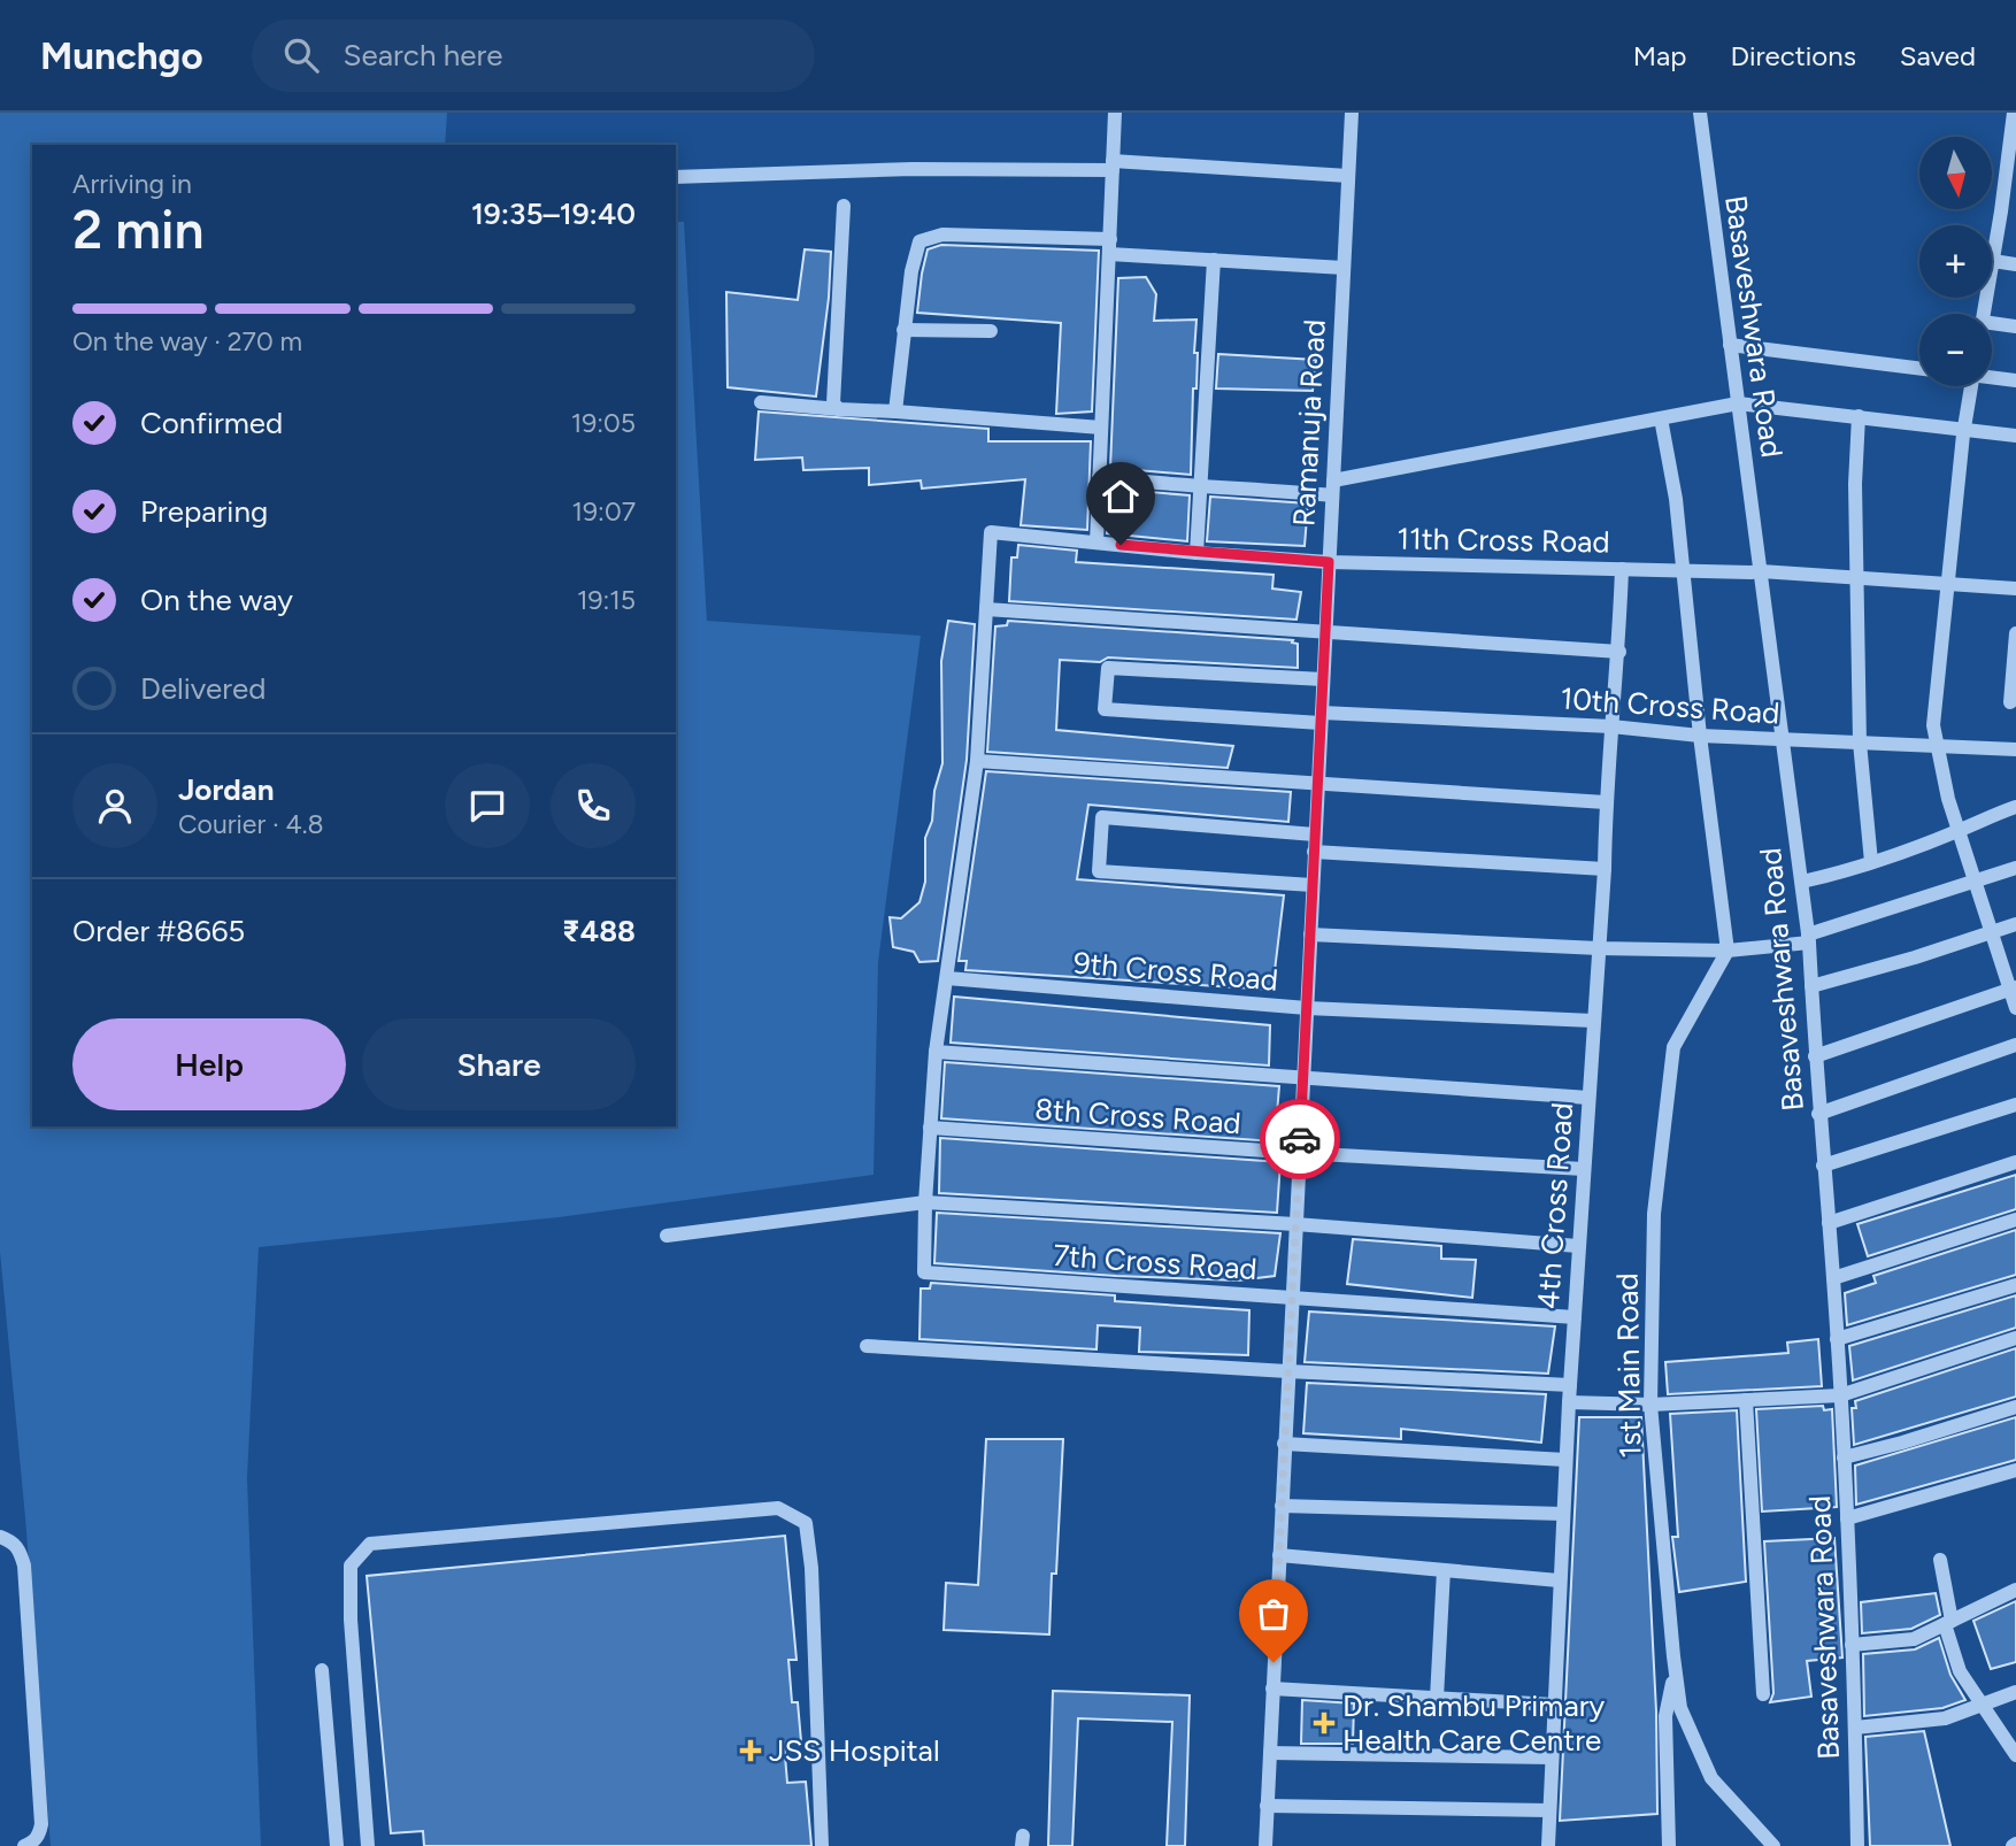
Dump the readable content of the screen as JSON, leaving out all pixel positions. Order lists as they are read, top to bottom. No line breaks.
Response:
{"streets":{"street":["Basaveshwara Road","Ramanuja Road","11th Cross Road","10th Cross Road","9th Cross Road","8th Cross Road","4th Cross Road","7th Cross Road","1st Main Road"]},"crossings":[["Basaveshwara Road","11th Cross Road"],["Basaveshwara Road","10th Cross Road"],["Ramanuja Road","11th Cross Road"],["Ramanuja Road","10th Cross Road"],["Ramanuja Road","9th Cross Road"],["Ramanuja Road","8th Cross Road"],["Ramanuja Road","7th Cross Road"],["11th Cross Road","4th Cross Road"],["10th Cross Road","4th Cross Road"],["9th Cross Road","4th Cross Road"],["8th Cross Road","4th Cross Road"],["4th Cross Road","7th Cross Road"]],"places":{"health":["Dr. Shambu Primary Health Care Centre","JSS Hospital"]},"north":"bottom","page":{"header":"Munchgo","search":"Search here","nav":["Map","Directions","Saved"],"map_buttons":["+","−"],"heading":["2 min","Arriving in","19:35–19:40"],"panel":["Jordan","Courier · 4.8","Order #8665","₹488"],"bar":"On the way · 270 m","list":[["Confirmed","19:05"],["Preparing","19:07"],["On the way","19:15"],"Delivered"],"buttons":["Help","Share"]}}
